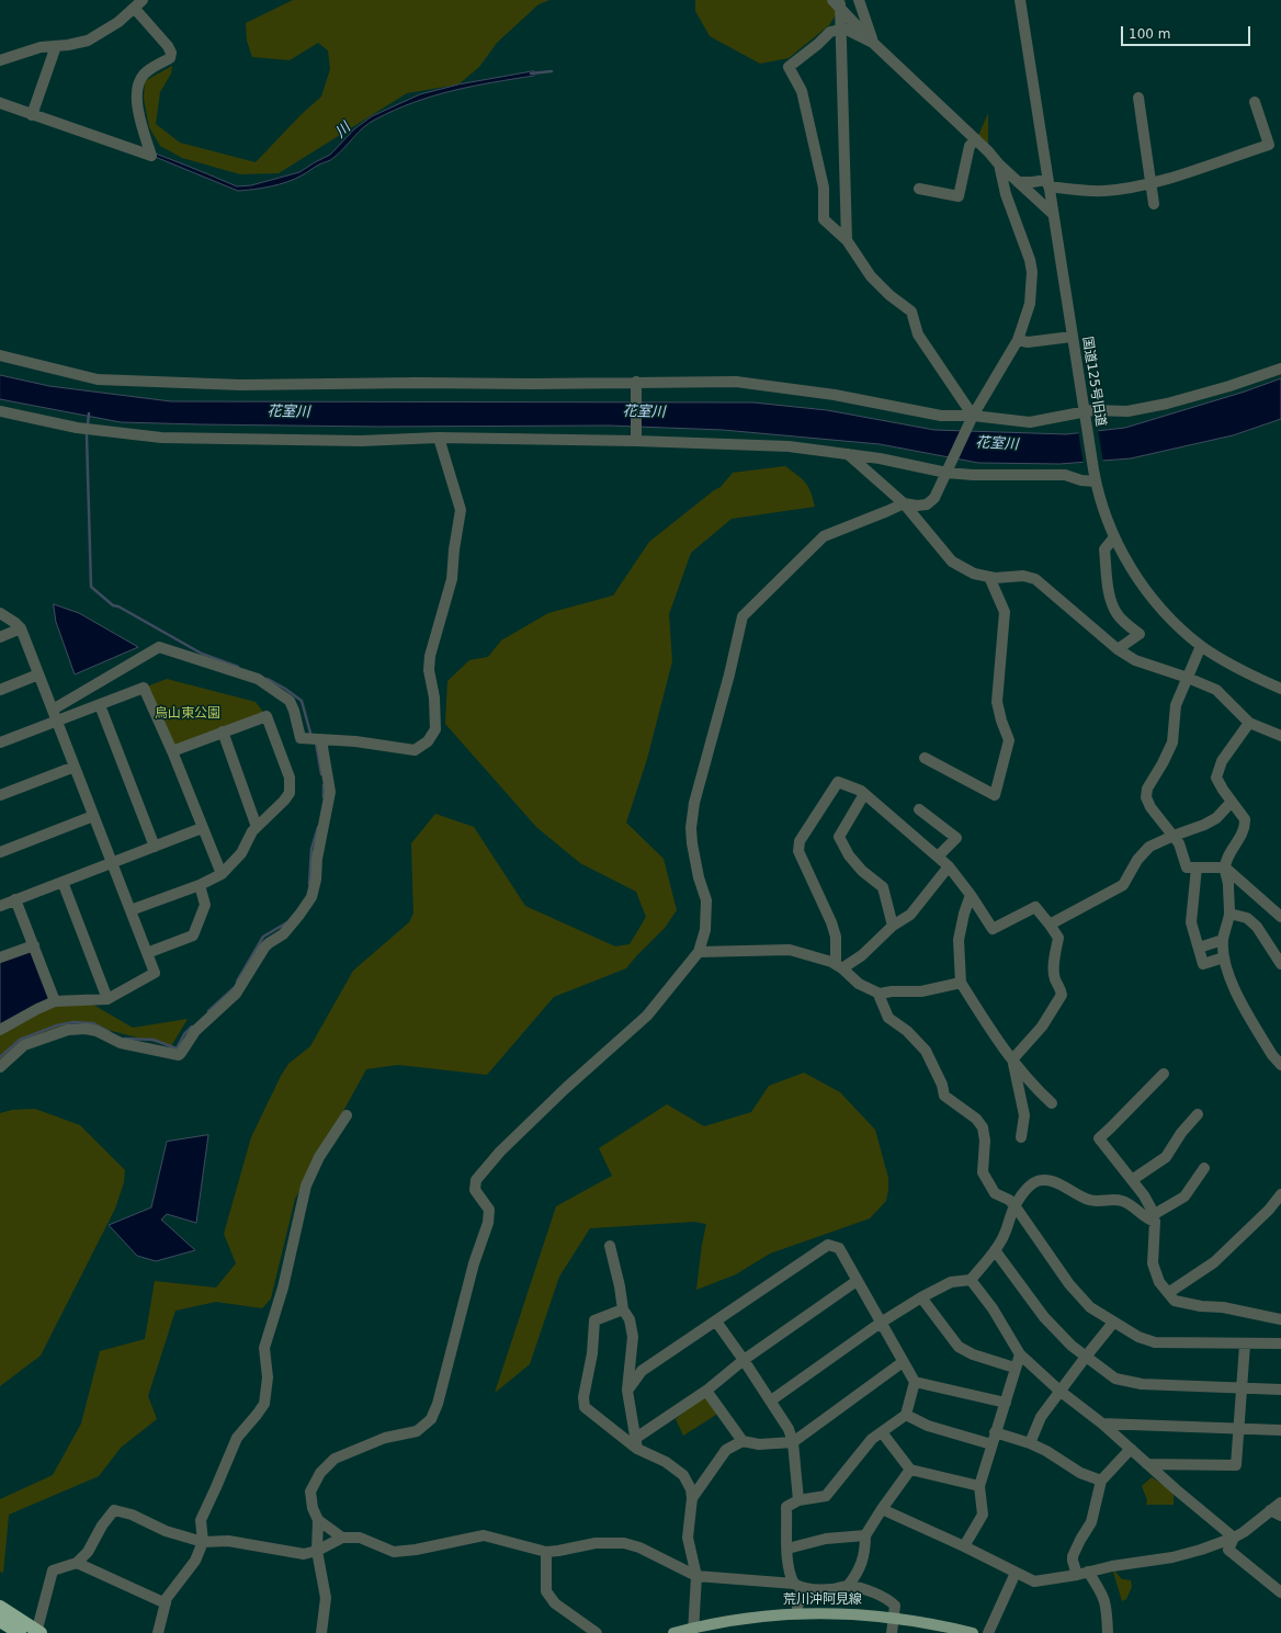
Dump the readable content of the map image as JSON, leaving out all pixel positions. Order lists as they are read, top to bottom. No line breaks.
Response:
{"streets":{"main road":["荒川沖阿見線"],"street":["国道125号旧道"]},"water":["川","花室川"],"parks":["烏山東公園"],"scale_bar":"100 m"}
